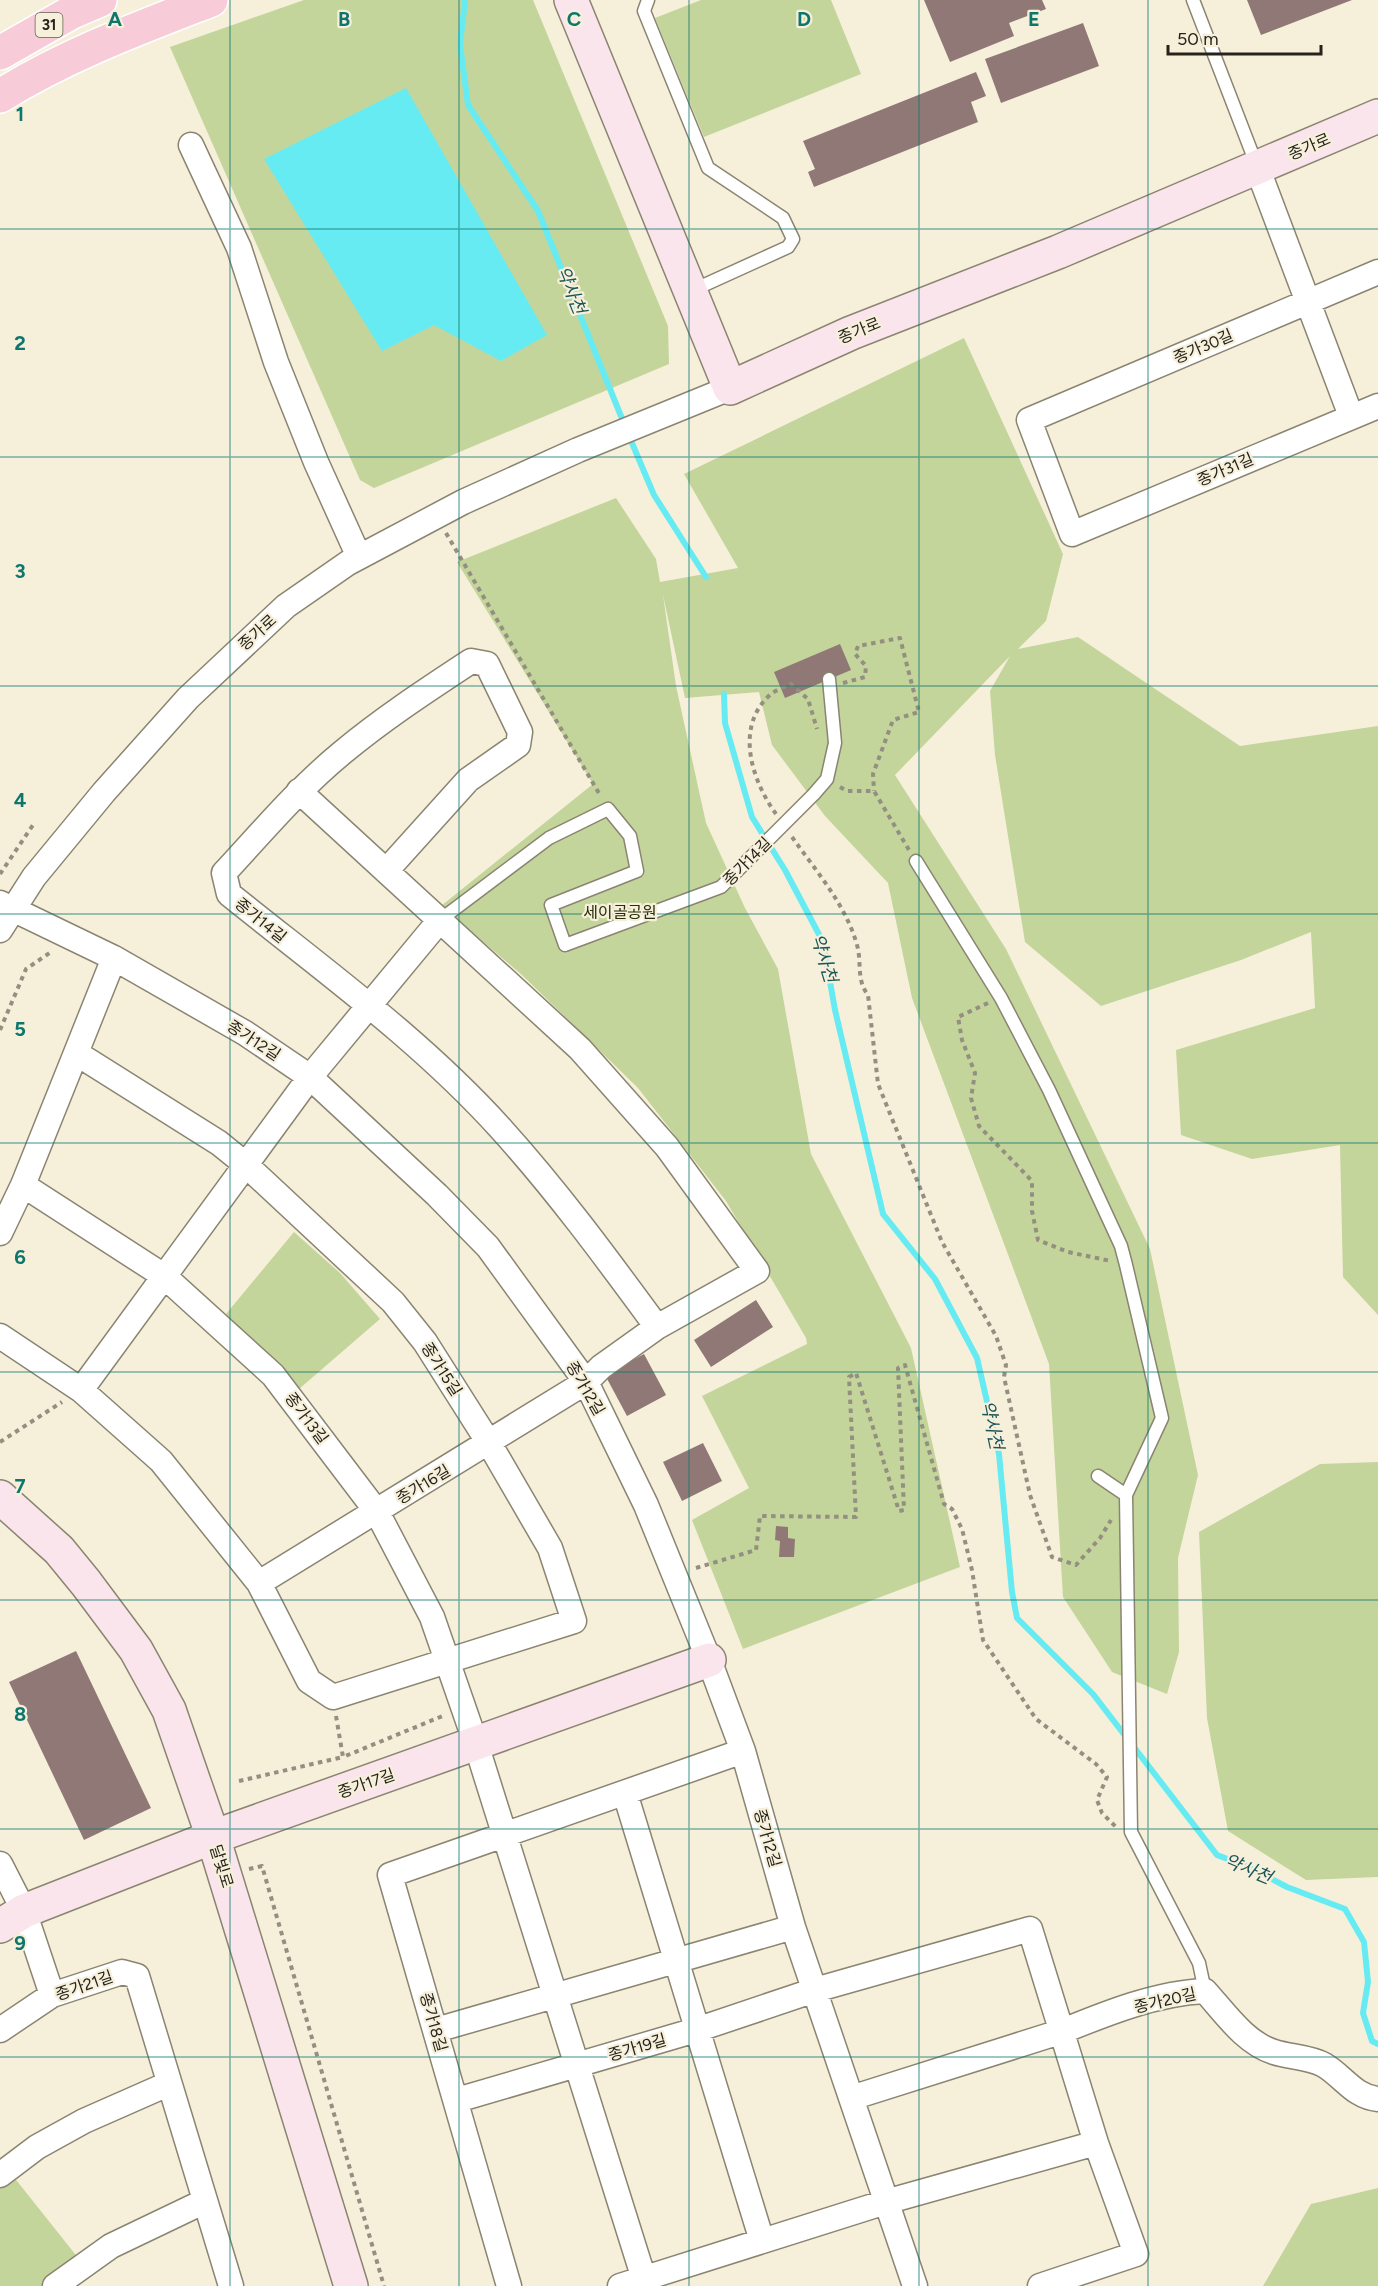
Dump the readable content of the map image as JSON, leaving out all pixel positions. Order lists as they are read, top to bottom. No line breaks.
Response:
{"streets":{"main road":["31","종가로","종가17길","달빛로"],"street":["종가30길","종가31길","종가14길","종가12길","종가15길","종가13길","종가16길","종가21길","종가20길","종가18길","종가19길"]},"crossings":[["종가로","종가12길"],["종가30길","종가31길"],["종가12길","종가16길"],["종가12길","종가17길"],["종가12길","종가18길"],["종가12길","종가19길"],["종가15길","종가13길"],["종가15길","종가16길"],["종가13길","종가16길"],["종가13길","종가17길"],["종가13길","종가18길"],["종가17길","달빛로"],["종가18길","종가19길"]],"water":["약사천"],"parks":["세이골공원"],"scale_bar":"50 m","grid":{"columns":["A","B","C","D","E"],"rows":["1","2","3","4","5","6","7","8","9"]}}
